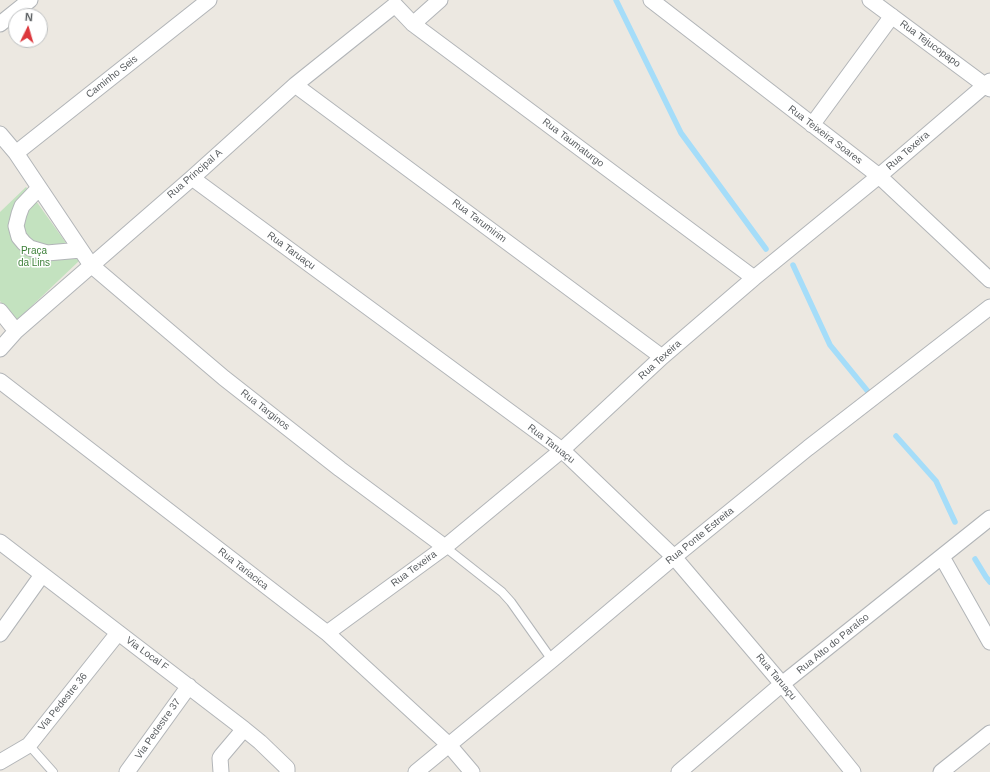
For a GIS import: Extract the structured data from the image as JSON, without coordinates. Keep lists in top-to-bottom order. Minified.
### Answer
{"streets":{"street":["Rua Tejucopapo","Caminho Seis","Rua Teixeira Soares","Rua Taumaturgo","Rua Texeira","Rua Principal A","Rua Tarumirim","Rua Taruaçu","Rua Targinos","Rua Ponte Estreita","Rua Tariacica","Rua Alto do Paraíso","Via Local F","Via Pedestre 36","Via Pedestre 37"]},"crossings":[["Rua Tejucopapo","Rua Texeira"],["Caminho Seis","Rua Targinos"],["Rua Teixeira Soares","Rua Texeira"],["Rua Taumaturgo","Rua Texeira"],["Rua Taumaturgo","Rua Principal A"],["Rua Texeira","Rua Tarumirim"],["Rua Texeira","Rua Taruaçu"],["Rua Texeira","Rua Targinos"],["Rua Texeira","Rua Tariacica"],["Rua Principal A","Rua Tarumirim"],["Rua Principal A","Rua Taruaçu"],["Rua Principal A","Rua Targinos"],["Rua Taruaçu","Rua Ponte Estreita"],["Rua Taruaçu","Rua Alto do Paraíso"],["Rua Ponte Estreita","Rua Tariacica"],["Via Local F","Via Pedestre 36"],["Via Local F","Via Pedestre 37"]],"parks":["Praça da Lins"],"north":"top"}
